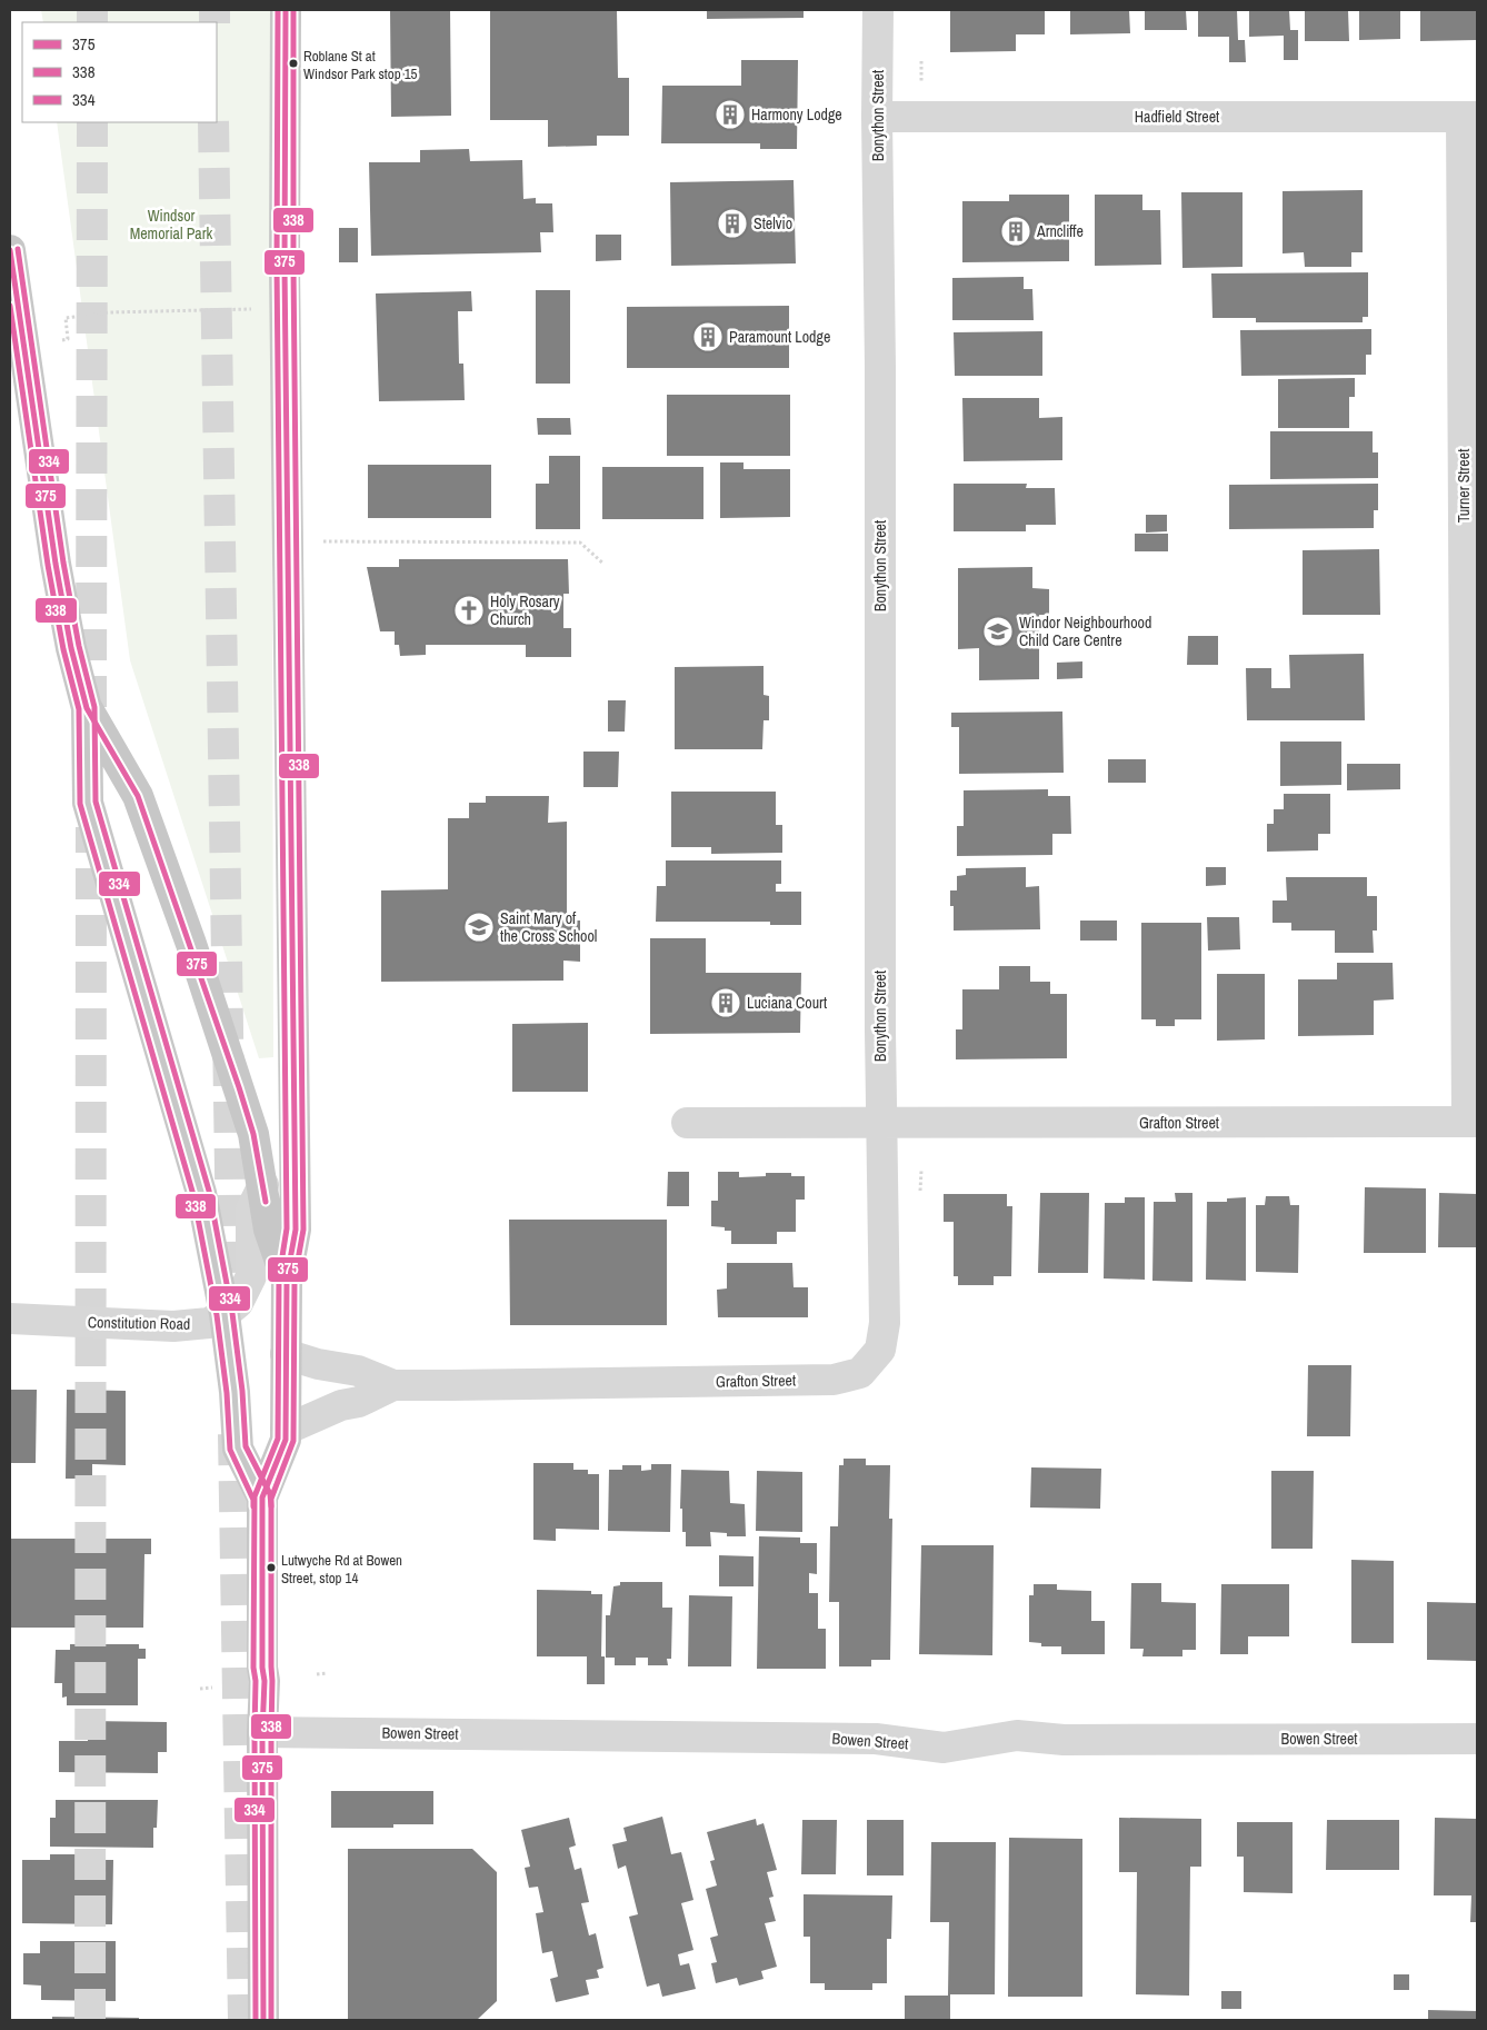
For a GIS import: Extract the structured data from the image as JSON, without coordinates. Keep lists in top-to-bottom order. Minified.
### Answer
{"streets":{"street":["Bonython Street","Hadfield Street","Turner Street","Grafton Street","Constitution Road","Bowen Street"]},"crossings":[["Bonython Street","Hadfield Street"],["Bonython Street","Grafton Street"],["Hadfield Street","Turner Street"],["Turner Street","Grafton Street"]],"parks":["Windsor Memorial Park"],"places":{"other":["Roblane St at Windsor Park stop 15","Lutwyche Rd at Bowen Street, stop 14"],"building":["Harmony Lodge","Stelvio","Arncliffe","Paramount Lodge","Luciana Court"],"church":["Holy Rosary Church"],"school or university":["Windor Neighbourhood Child Care Centre","Saint Mary of the Cross School"]},"lines":["transit line 375","transit line 338","transit line 334"],"legend":["375","338","334"]}
